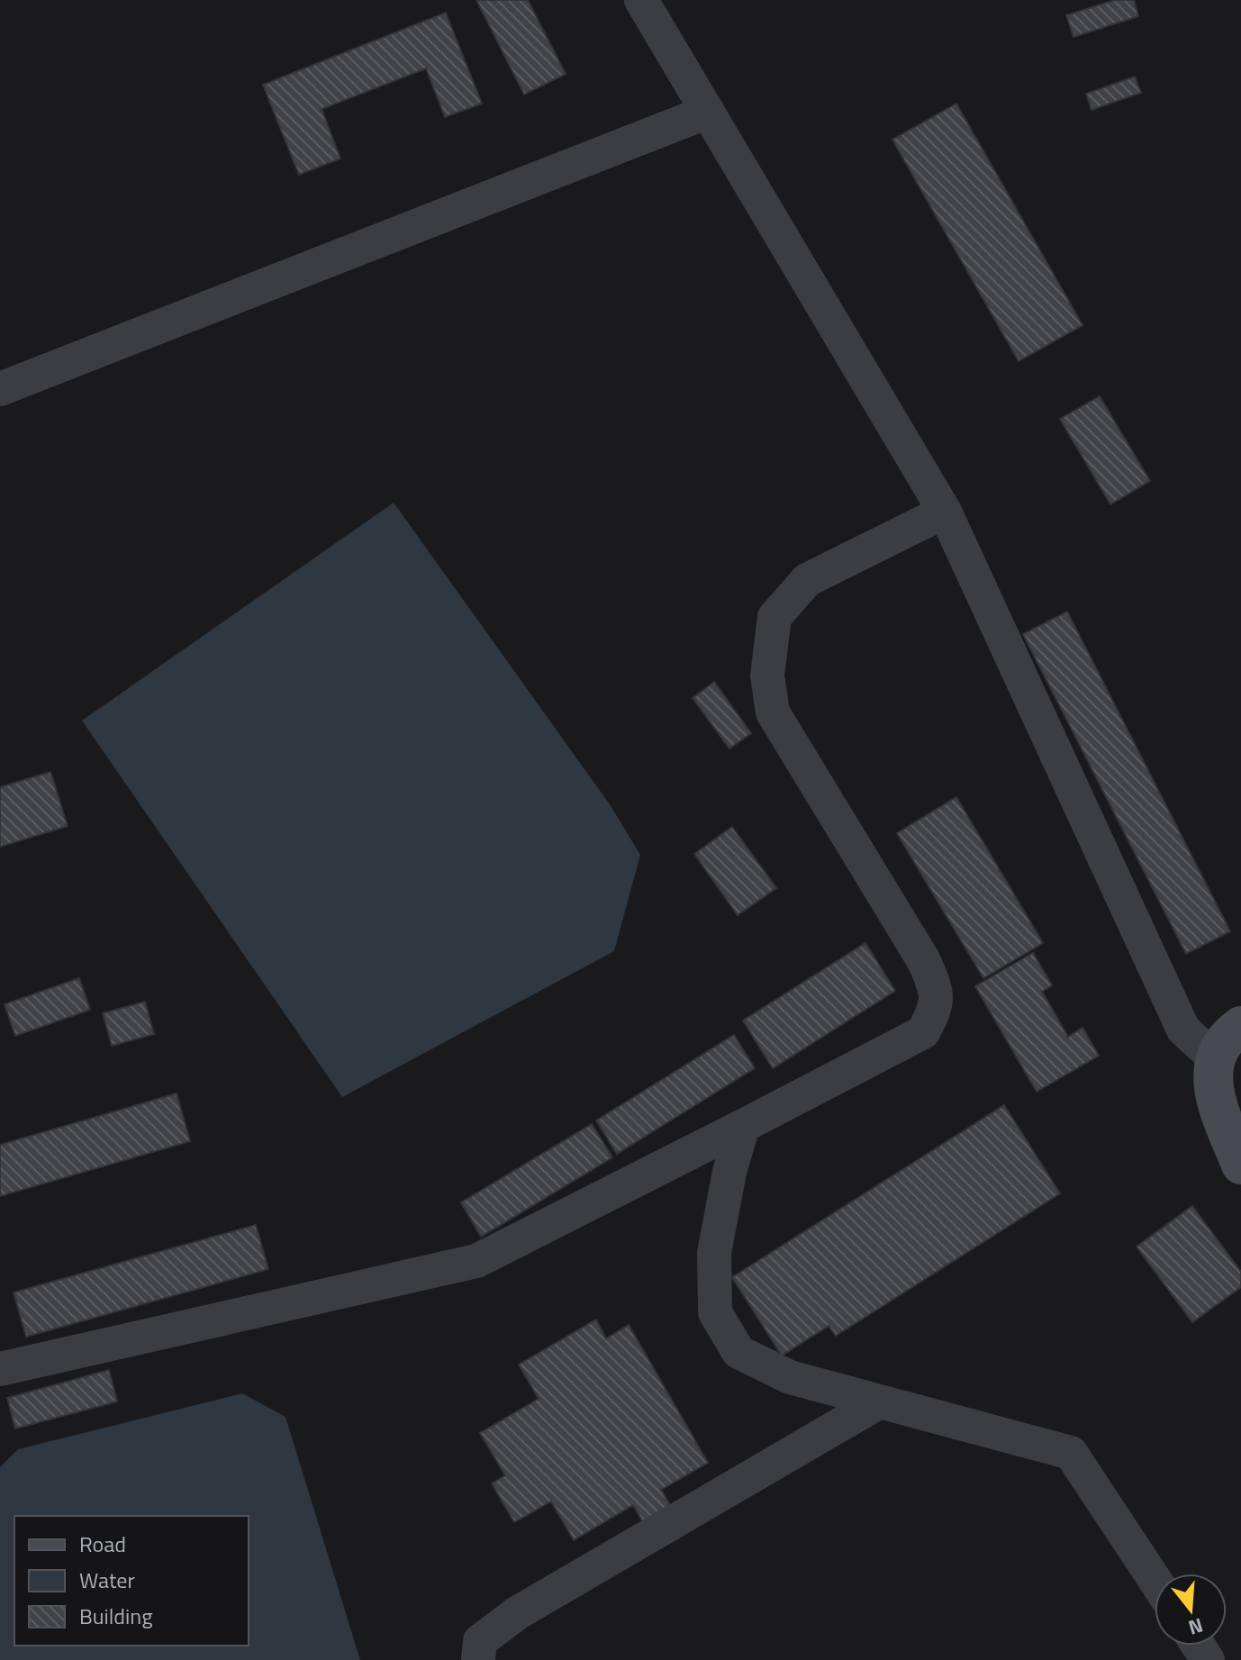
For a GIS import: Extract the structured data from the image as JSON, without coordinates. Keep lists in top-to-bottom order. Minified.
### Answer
{"legend":["Road","Water","Building"],"north":"bottom"}
